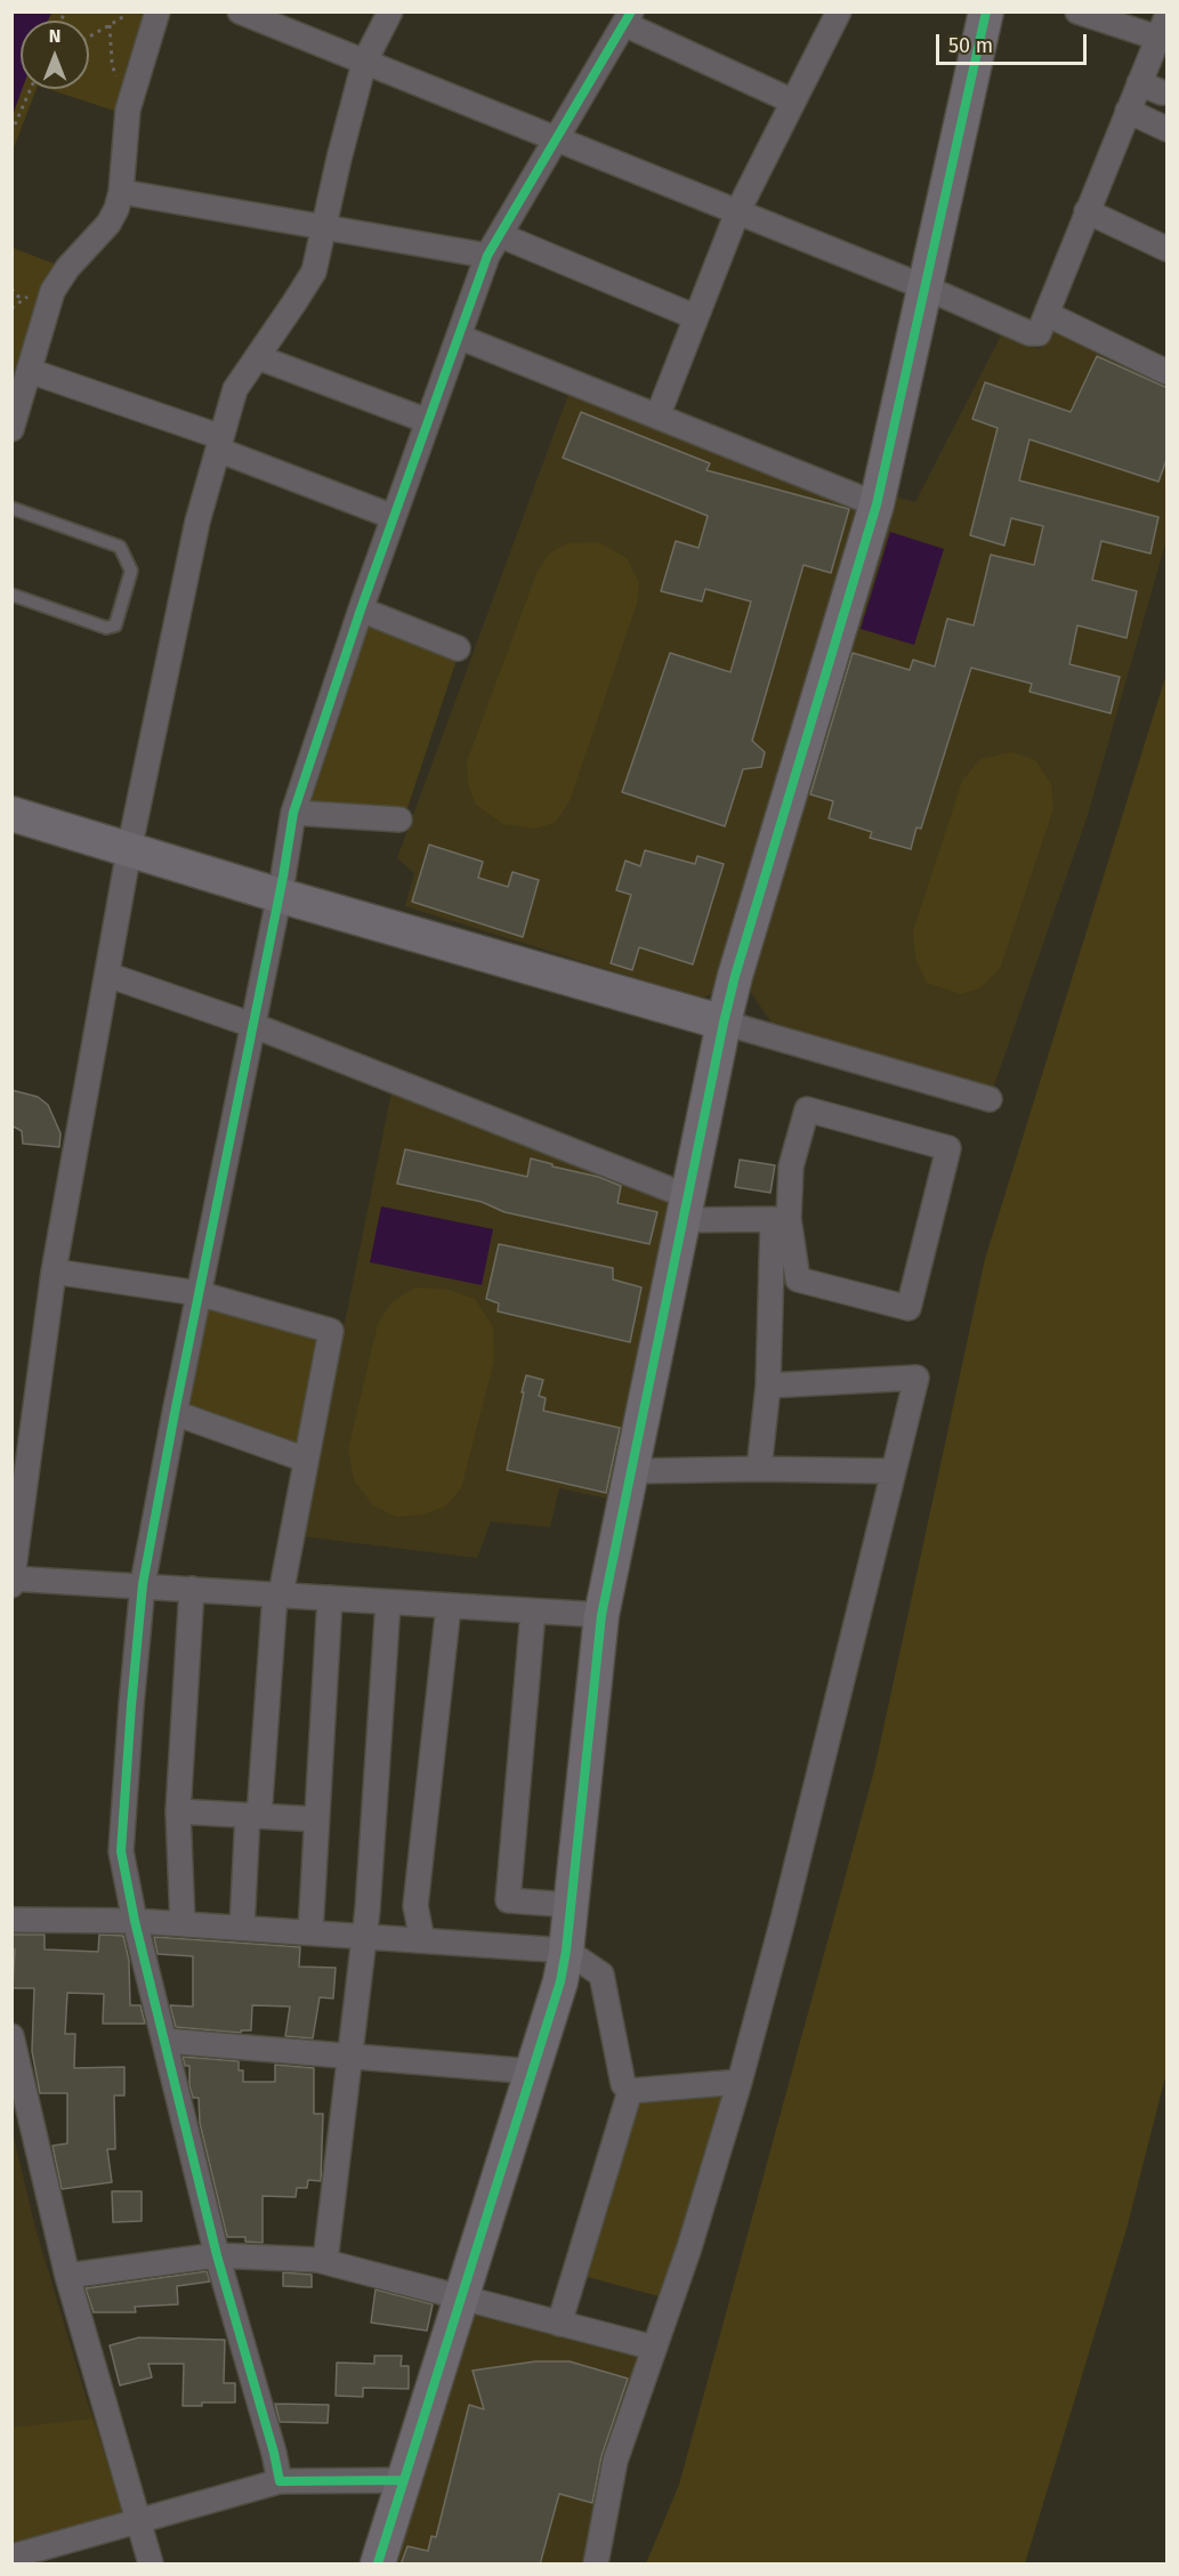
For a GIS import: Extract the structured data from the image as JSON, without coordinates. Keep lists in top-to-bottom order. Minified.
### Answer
{"scale_bar":"50 m","north":"top"}
